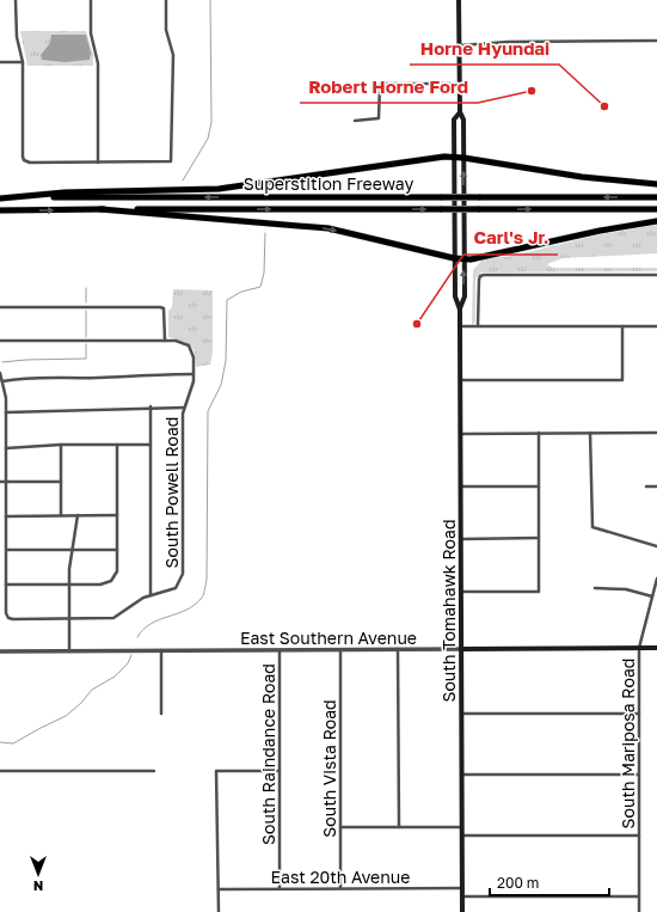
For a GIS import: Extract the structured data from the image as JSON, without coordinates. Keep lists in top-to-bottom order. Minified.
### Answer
{"streets":{"highway":["Superstition Freeway"],"main road":["South Tomahawk Road","East Southern Avenue"],"street":["South Powell Road","South Mariposa Road","South Raindance Road","South Vista Road","East 20th Avenue"]},"crossings":[["South Tomahawk Road","East Southern Avenue"],["South Tomahawk Road","East 20th Avenue"],["East Southern Avenue","South Mariposa Road"],["East Southern Avenue","South Raindance Road"],["East Southern Avenue","South Vista Road"],["South Raindance Road","East 20th Avenue"],["South Vista Road","East 20th Avenue"]],"places":["Robert Horne Ford","Horne Hyundai","Carl's Jr."],"scale_bar":"200 m","north":"bottom"}
